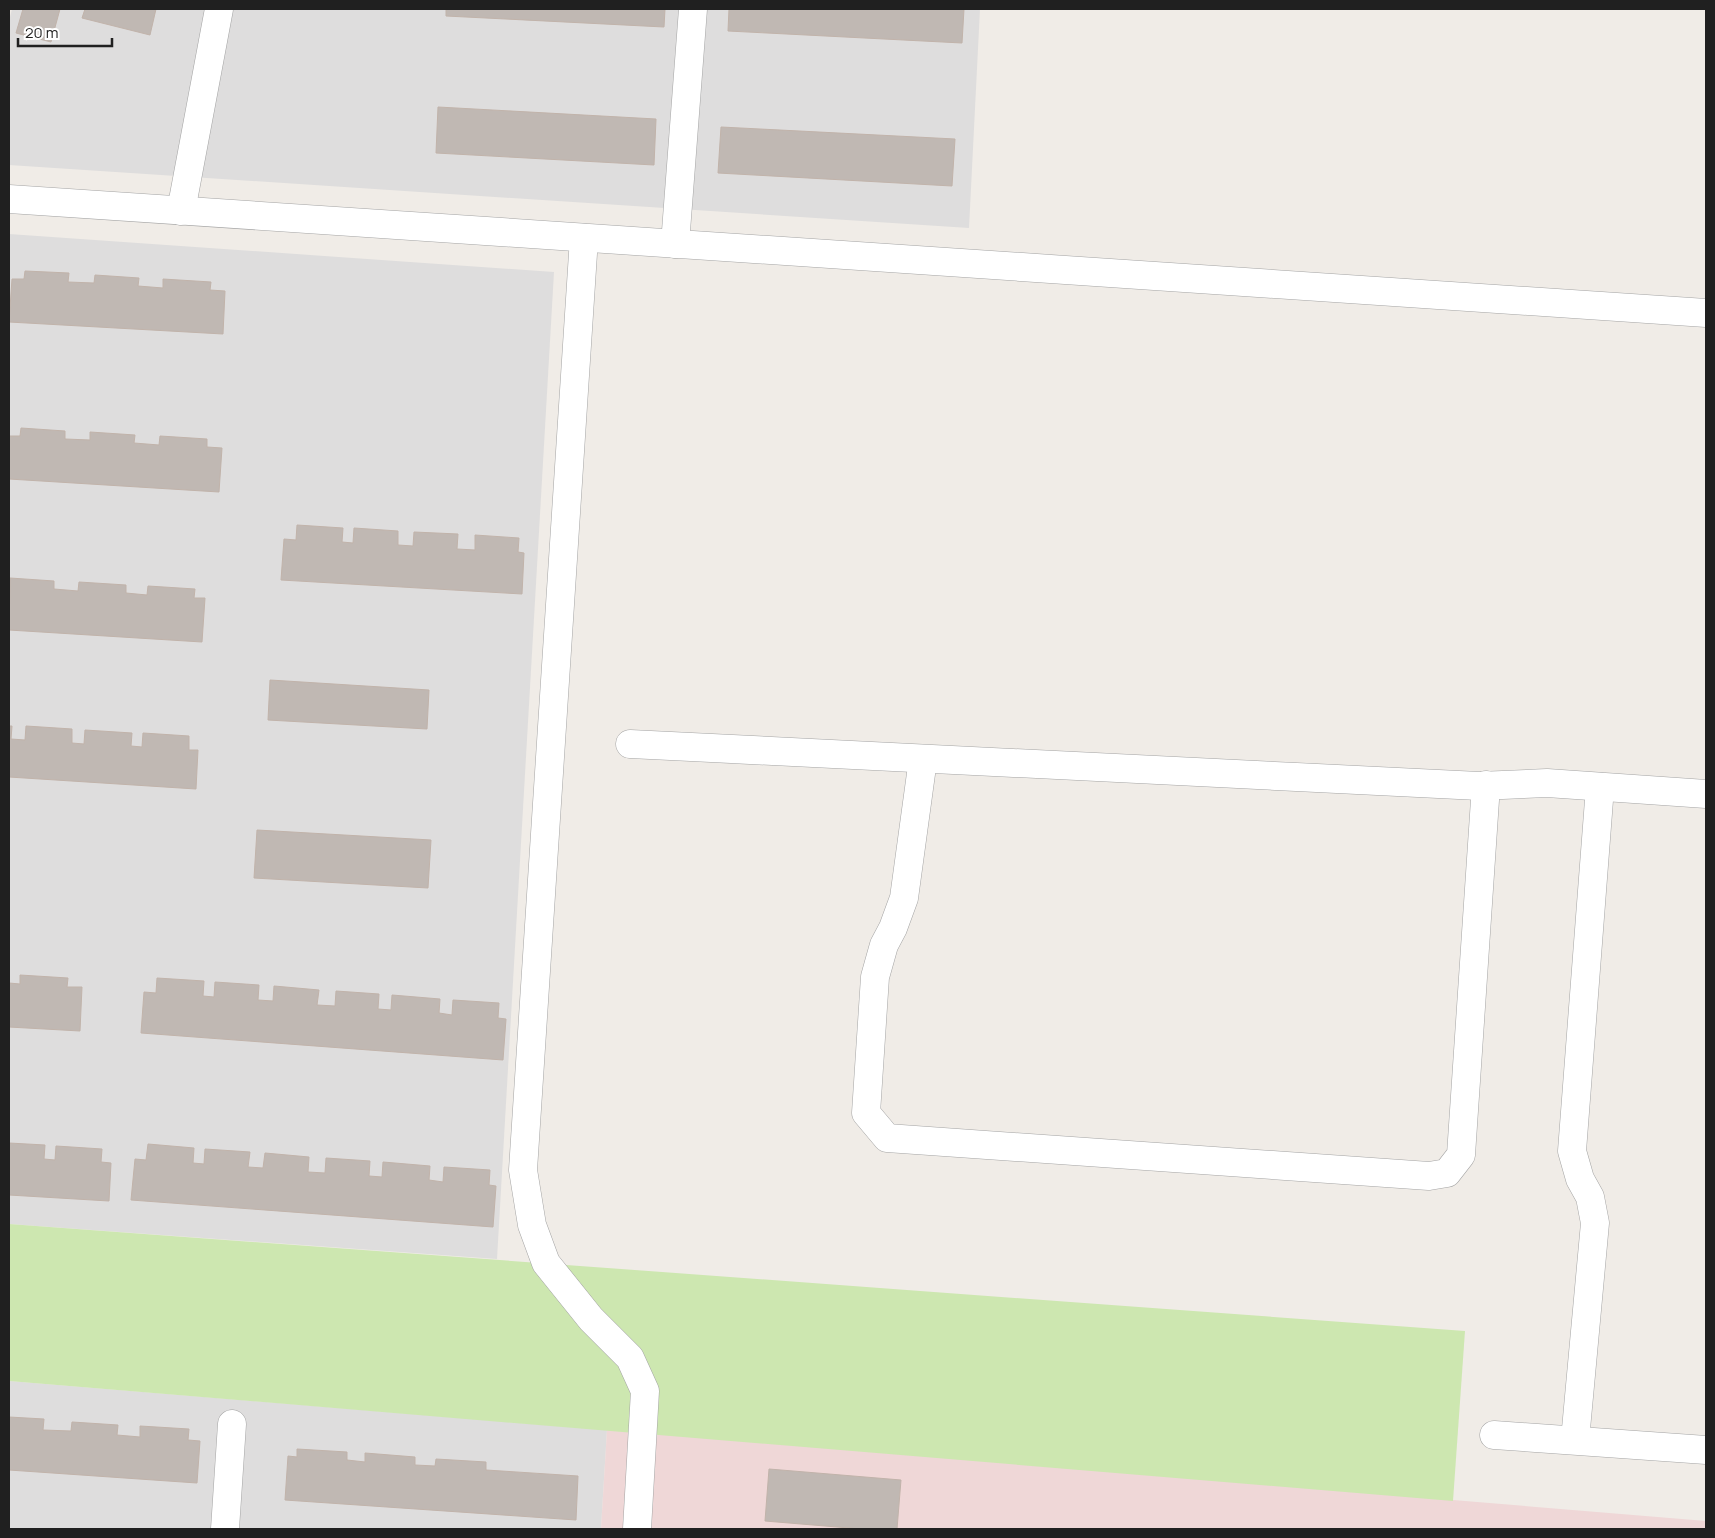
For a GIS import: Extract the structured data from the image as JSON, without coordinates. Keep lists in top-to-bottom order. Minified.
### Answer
{"scale_bar":"20 m"}
